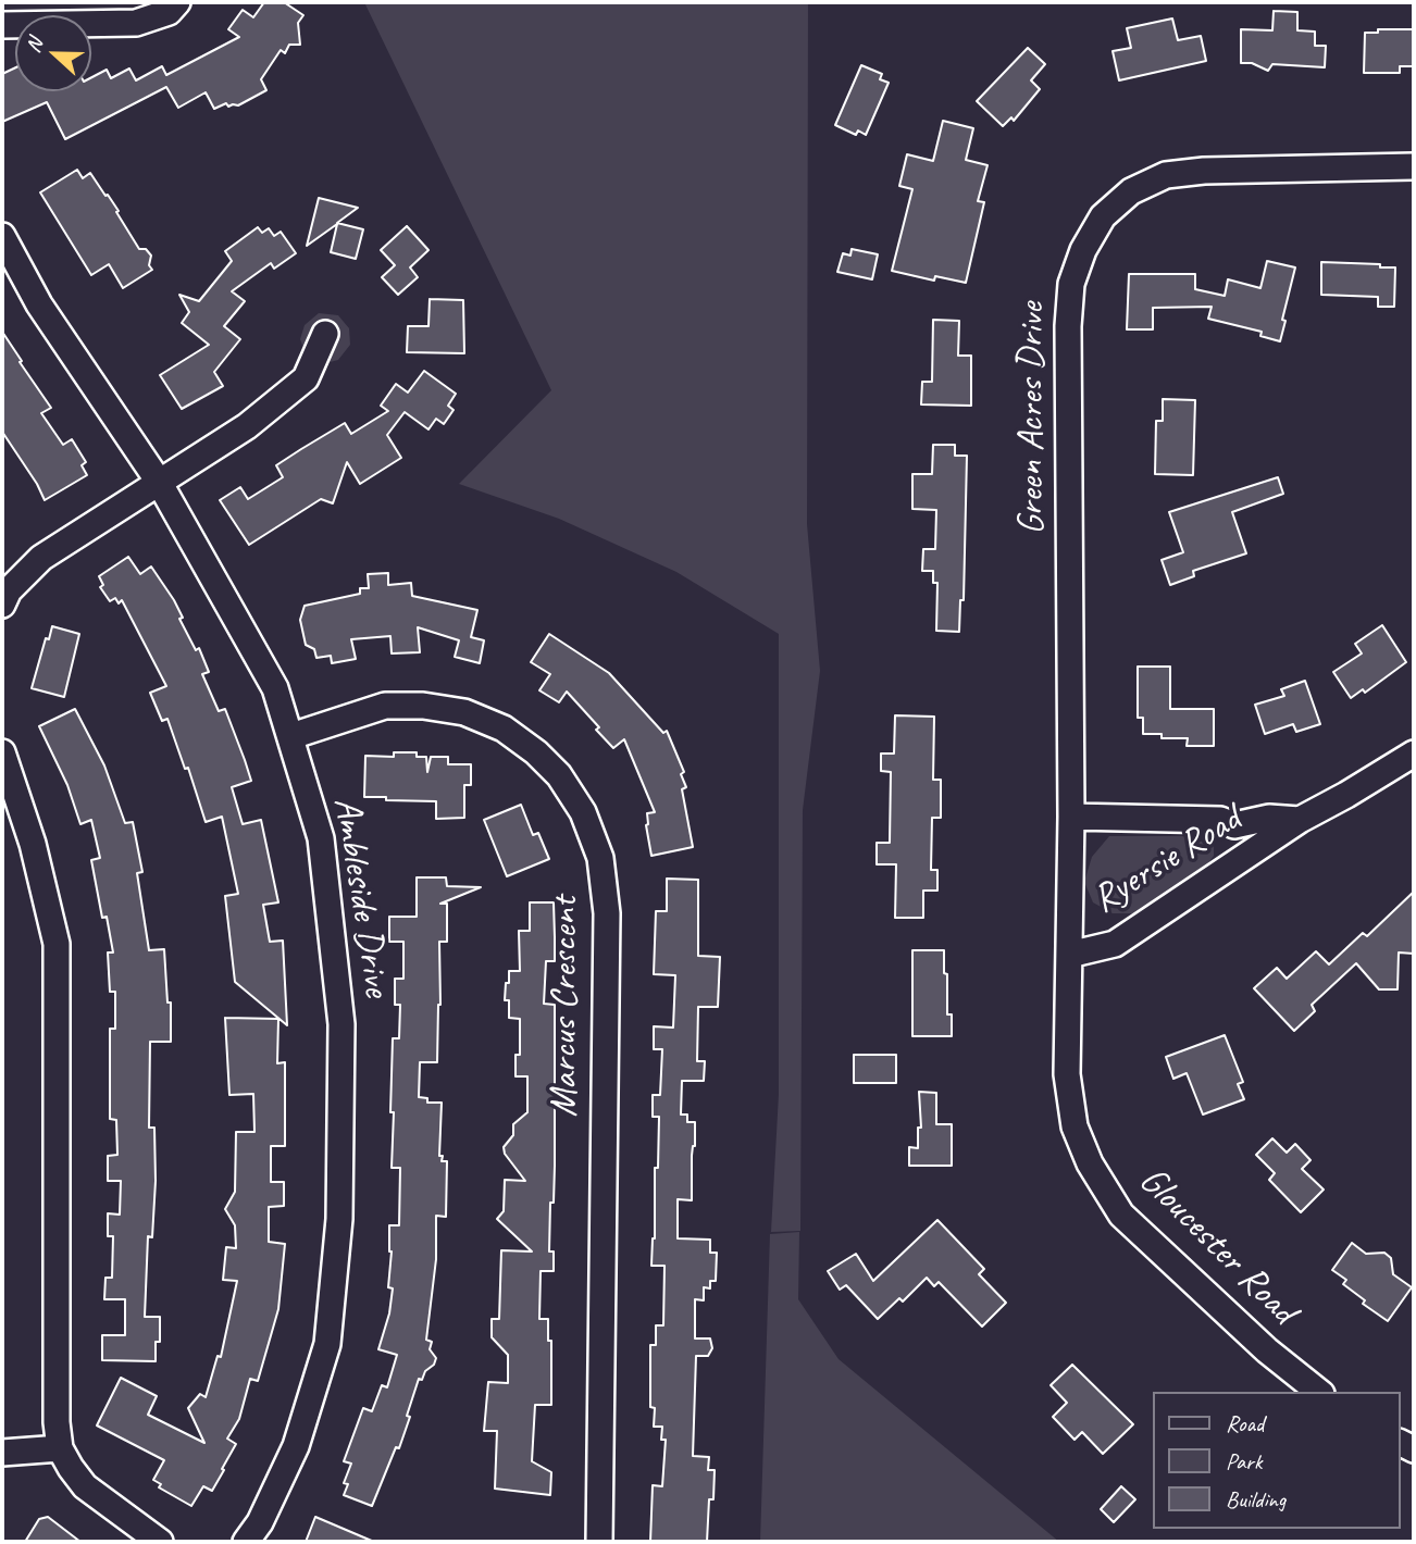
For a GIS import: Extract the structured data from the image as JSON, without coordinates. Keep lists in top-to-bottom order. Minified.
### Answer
{"streets":{"street":["Green Acres Drive","Ryersie Road","Ambleside Drive","Marcus Crescent","Gloucester Road"]},"crossings":[["Green Acres Drive","Ryersie Road"],["Green Acres Drive","Gloucester Road"],["Ryersie Road","Gloucester Road"],["Ambleside Drive","Marcus Crescent"]],"legend":["Road","Park","Building"],"north":"left"}
